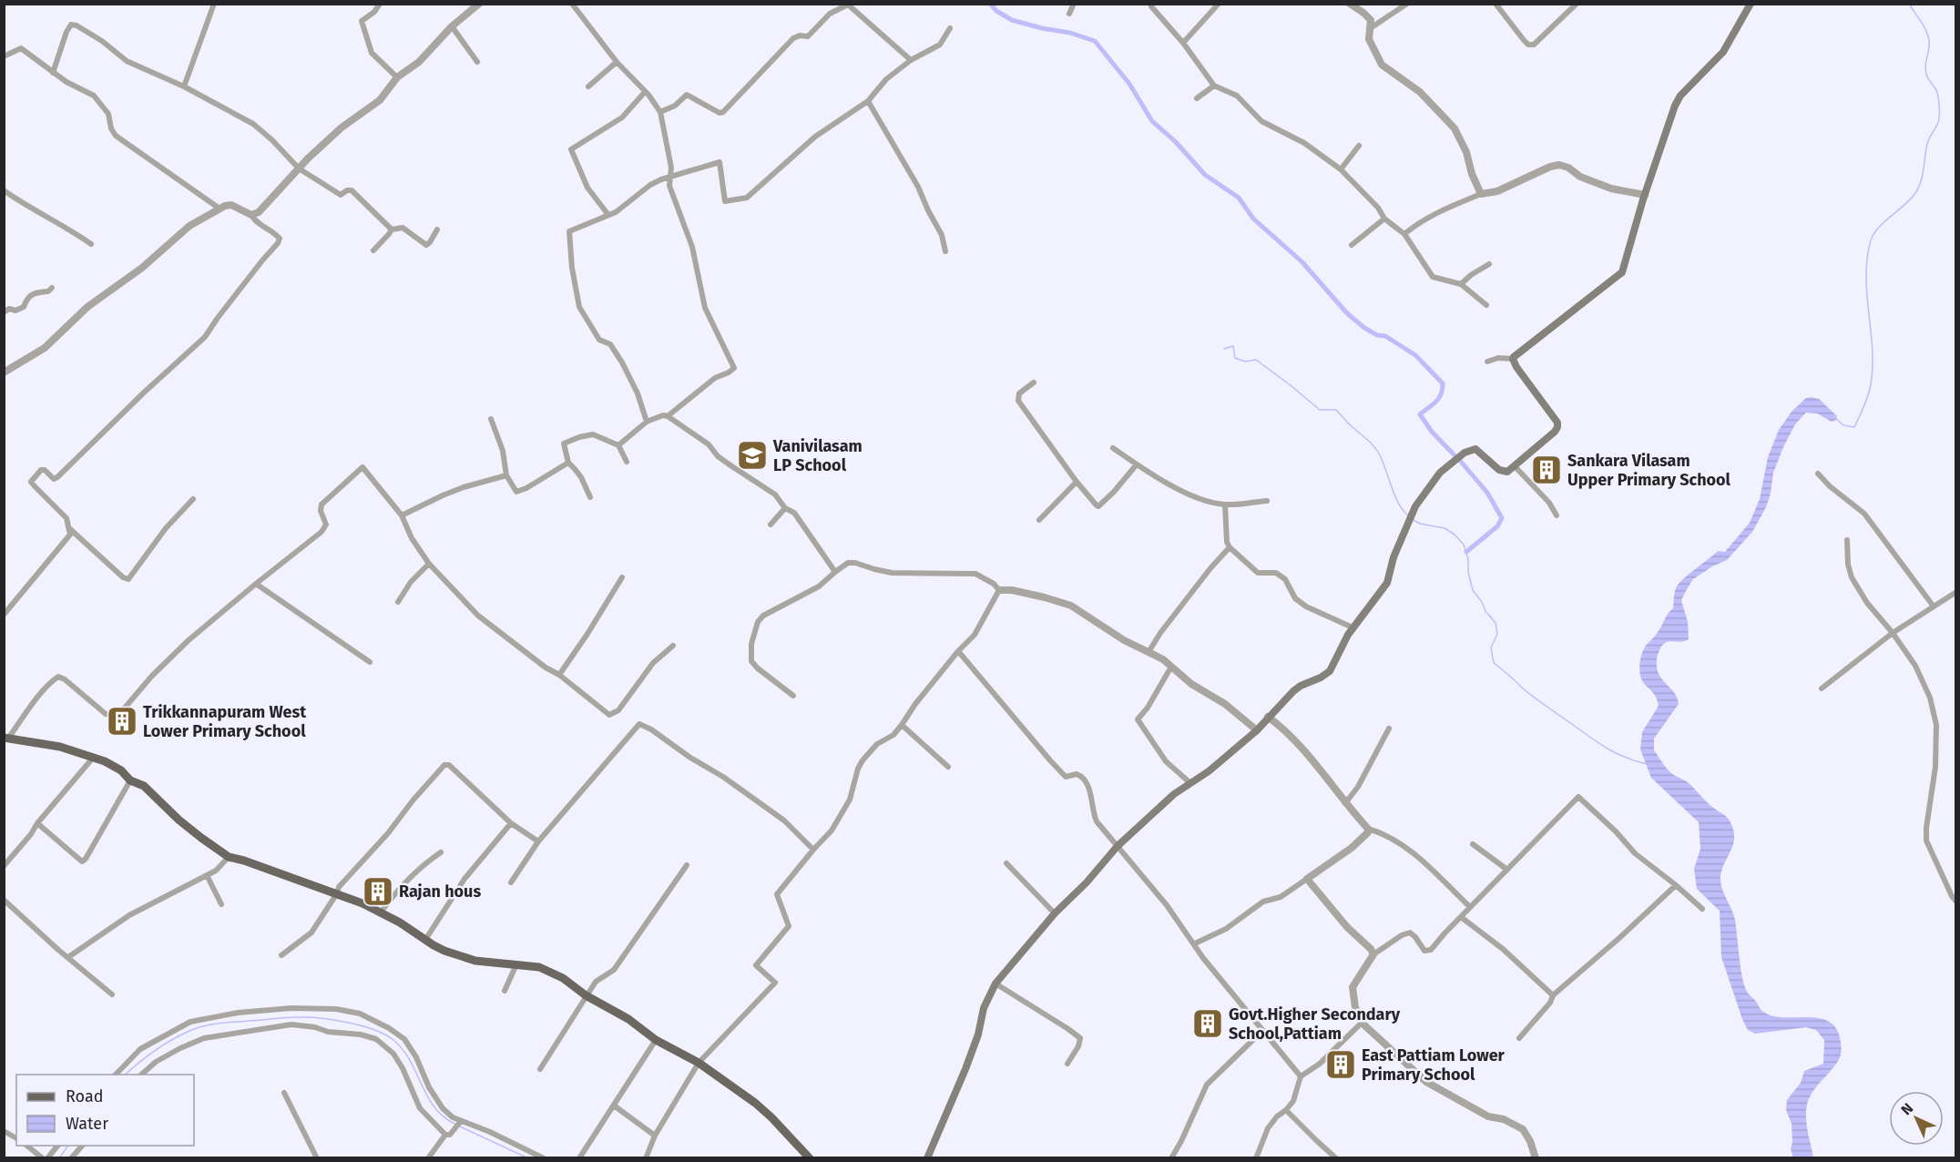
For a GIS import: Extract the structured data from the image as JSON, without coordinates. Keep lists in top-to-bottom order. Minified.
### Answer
{"places":{"school or university":["Vanivilasam LP School"],"building":["Sankara Vilasam Upper Primary School","Trikkannapuram West Lower Primary School","Rajan hous","Govt.Higher Secondary School,Pattiam","East Pattiam Lower Primary School"]},"legend":["Road","Water"],"north":"top left"}
